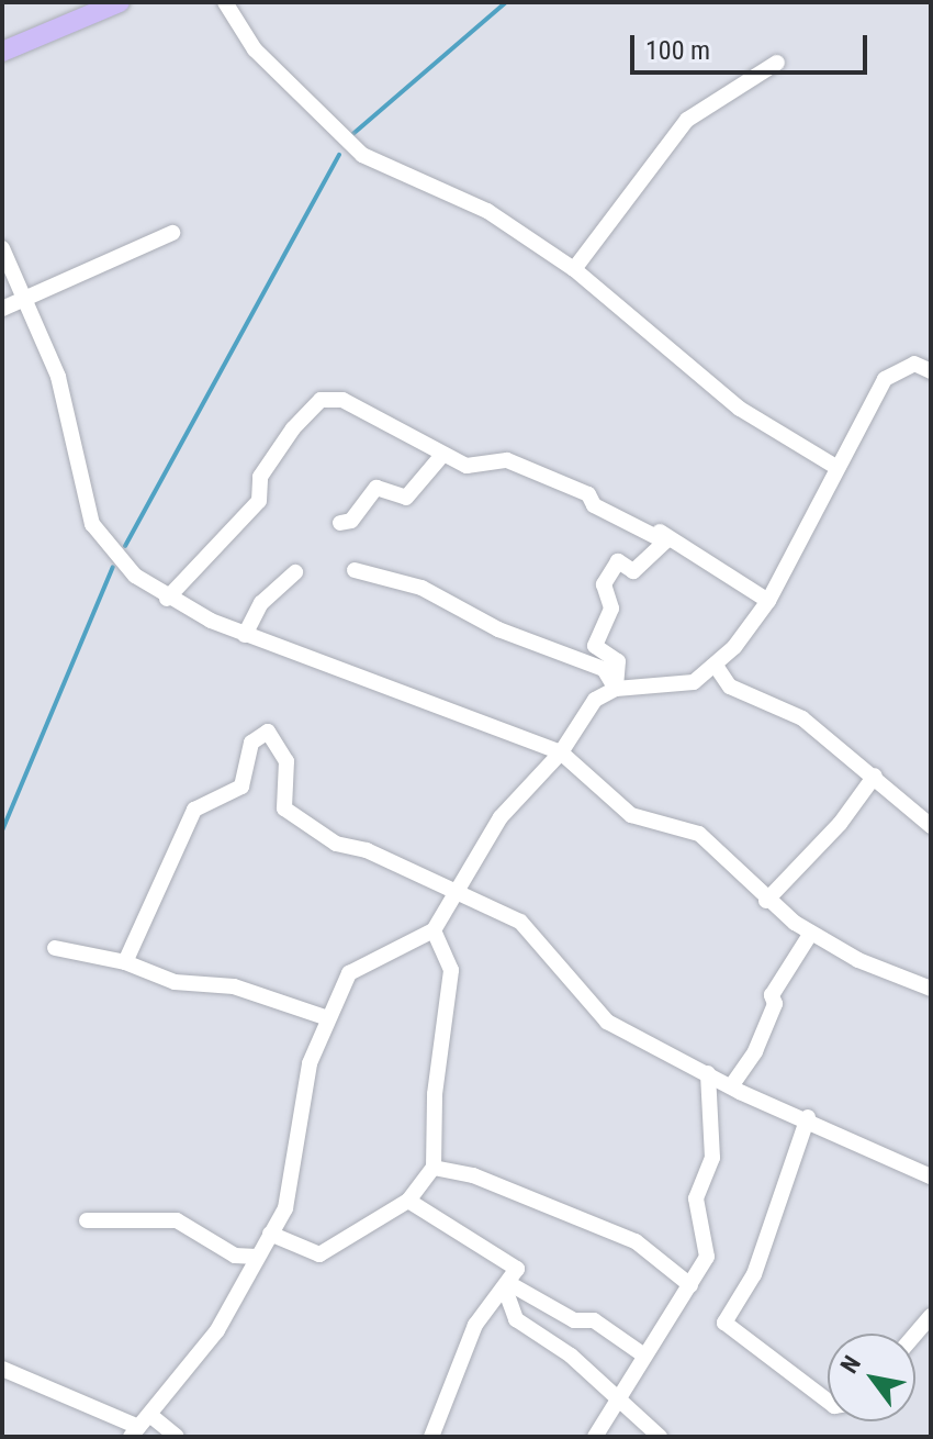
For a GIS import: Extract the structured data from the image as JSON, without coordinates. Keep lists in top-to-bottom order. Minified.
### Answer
{"scale_bar":"100 m","north":"top left"}
